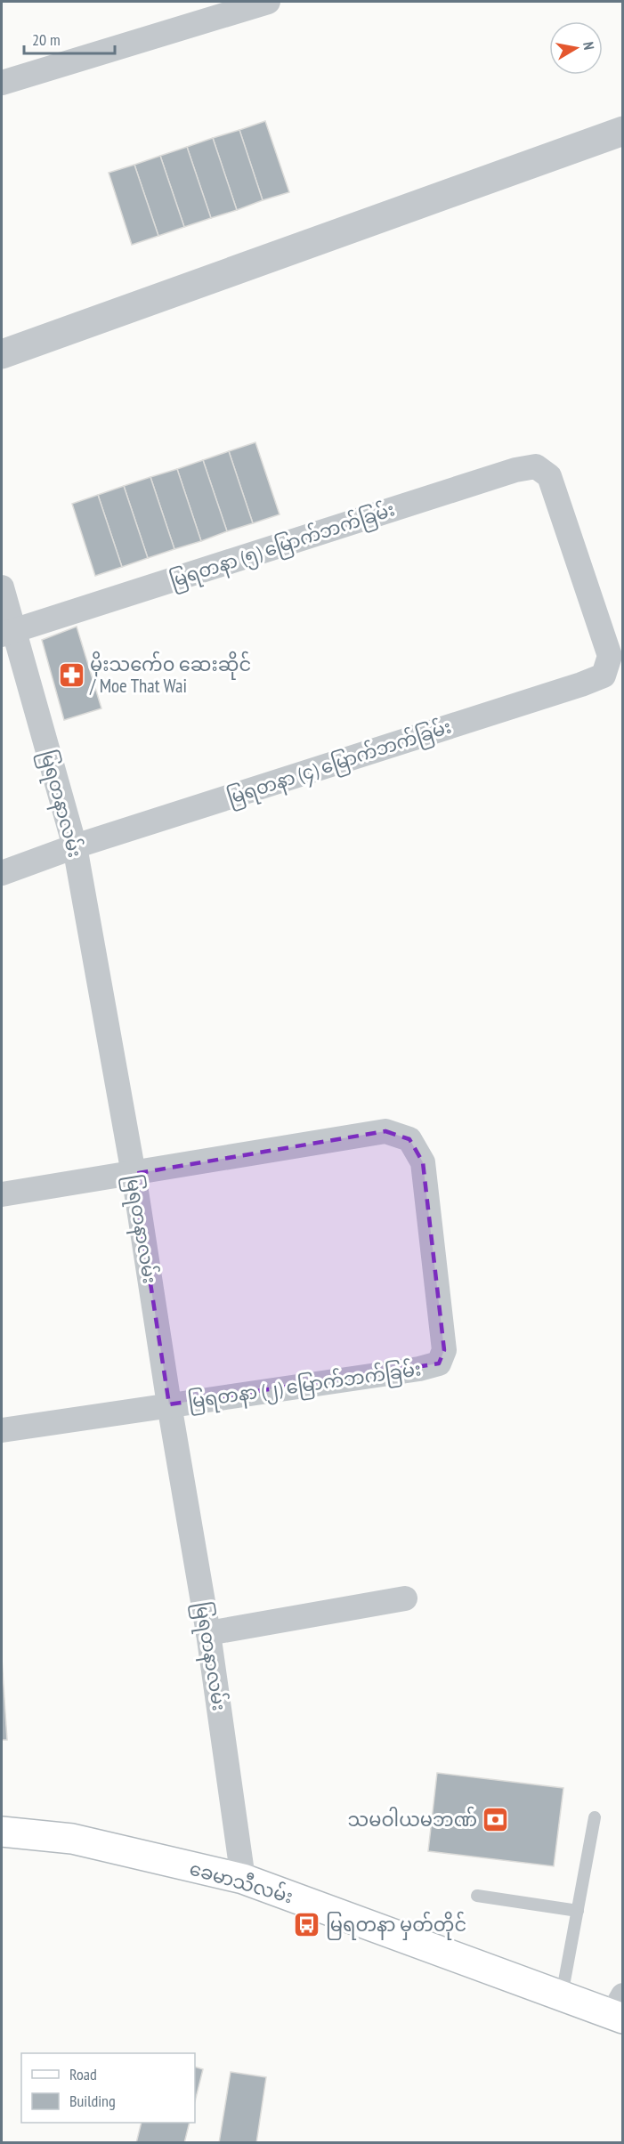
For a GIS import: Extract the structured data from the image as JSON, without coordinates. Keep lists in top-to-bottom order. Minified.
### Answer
{"streets":{"main road":["ခေမာသီလမ်း"],"street":["မြရတနာ (၅) မြောက်ဘက်ခြမ်း","မြရတနာ (၄) မြောက်ဘက်ခြမ်း","မြရတနာလမ်း","မြရတနာ (၂) မြောက်ဘက်ခြမ်း"]},"crossings":[["မြရတနာ (၅) မြောက်ဘက်ခြမ်း","မြရတနာ (၄) မြောက်ဘက်ခြမ်း"],["မြရတနာ (၅) မြောက်ဘက်ခြမ်း","မြရတနာလမ်း"],["မြရတနာ (၄) မြောက်ဘက်ခြမ်း","မြရတနာလမ်း"],["မြရတနာလမ်း","မြရတနာ (၂) မြောက်ဘက်ခြမ်း"],["မြရတနာလမ်း","ခေမာသီလမ်း"]],"places":{"pharmacy":["မိုးသက်ေ၀ ဆေးဆိုင် / Moe That Wai"],"bank":["သမဝါယမဘဏ်"],"bus stop":["မြရတနာ မှတ်တိုင်"]},"legend":["Road","Building"],"scale_bar":"20 m","north":"right"}
